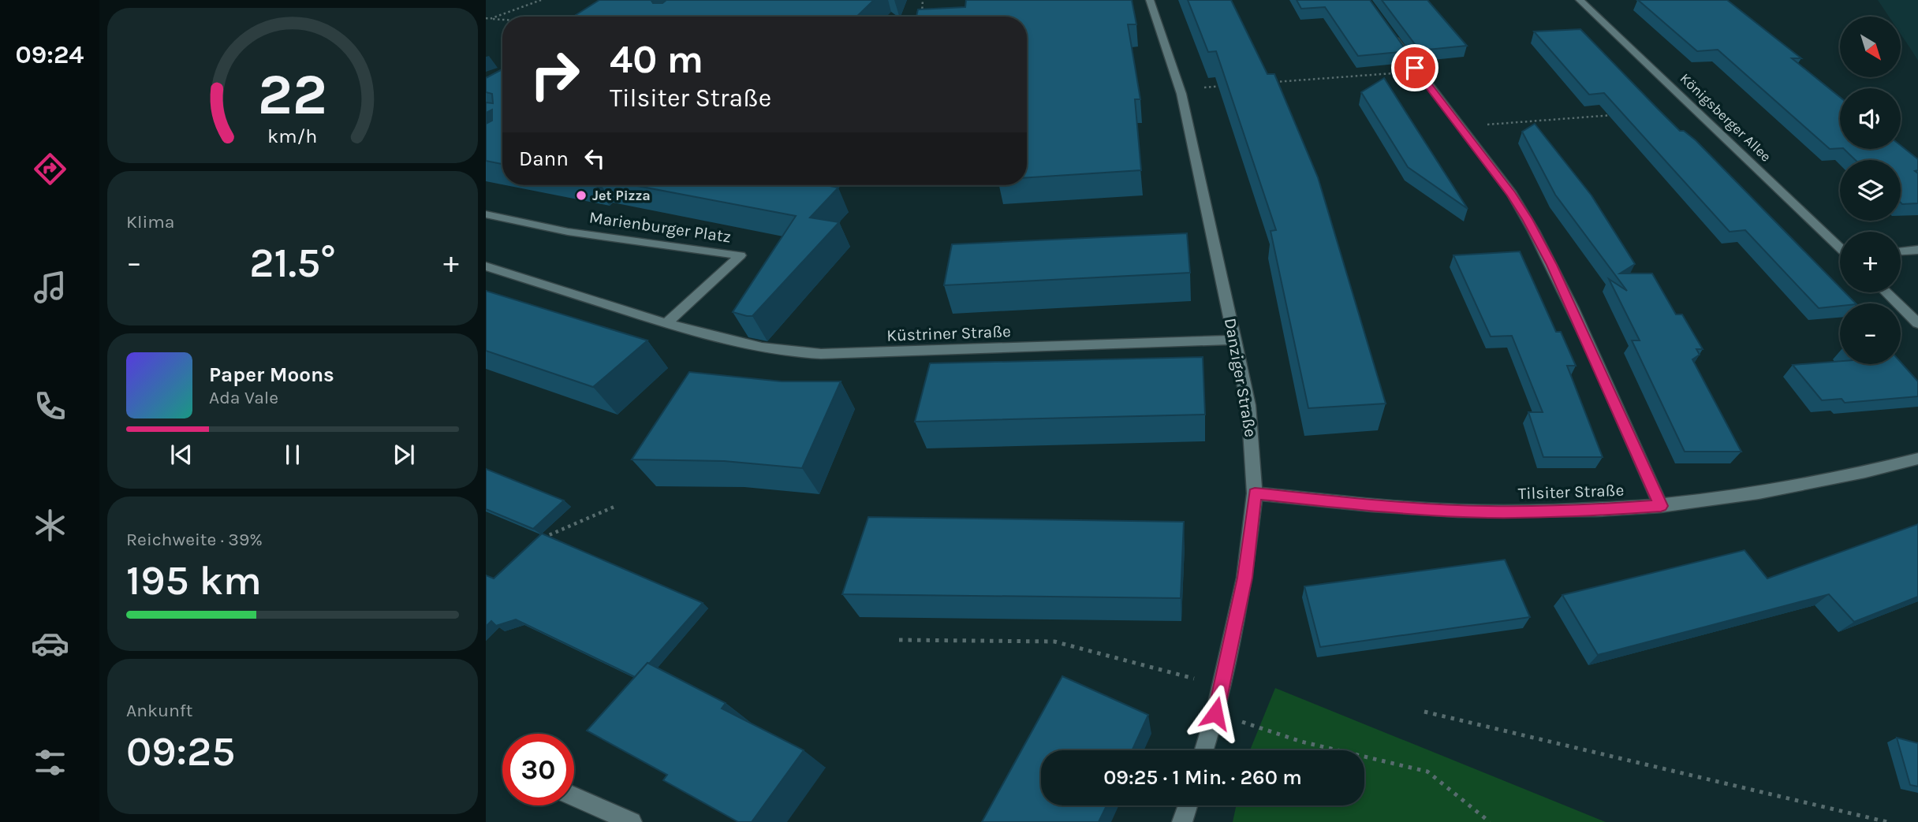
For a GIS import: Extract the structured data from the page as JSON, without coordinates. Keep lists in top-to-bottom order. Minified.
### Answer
{"streets":{"street":["Königsberger Allee","Marienburger Platz","Küstriner Straße","Danziger Straße","Tilsiter Straße"]},"crossings":[["Marienburger Platz","Küstriner Straße"],["Küstriner Straße","Danziger Straße"],["Danziger Straße","Tilsiter Straße"]],"places":["Jet Pizza"],"north":"bottom right","page":{"tabs":"09:24","map_buttons":["+","−"],"turn":["40 m","Tilsiter Straße"],"then":"Dann","tile":["Klima",["Reichweite · 39%","195 km"],["Ankunft","09:25"]],"heat":["−","21.5°","+"],"song":["Paper Moons","Ada Vale"],"limit":"30","trip":"09:25 · 1 Min. · 260 m","gauge":["22","km/h"]}}
